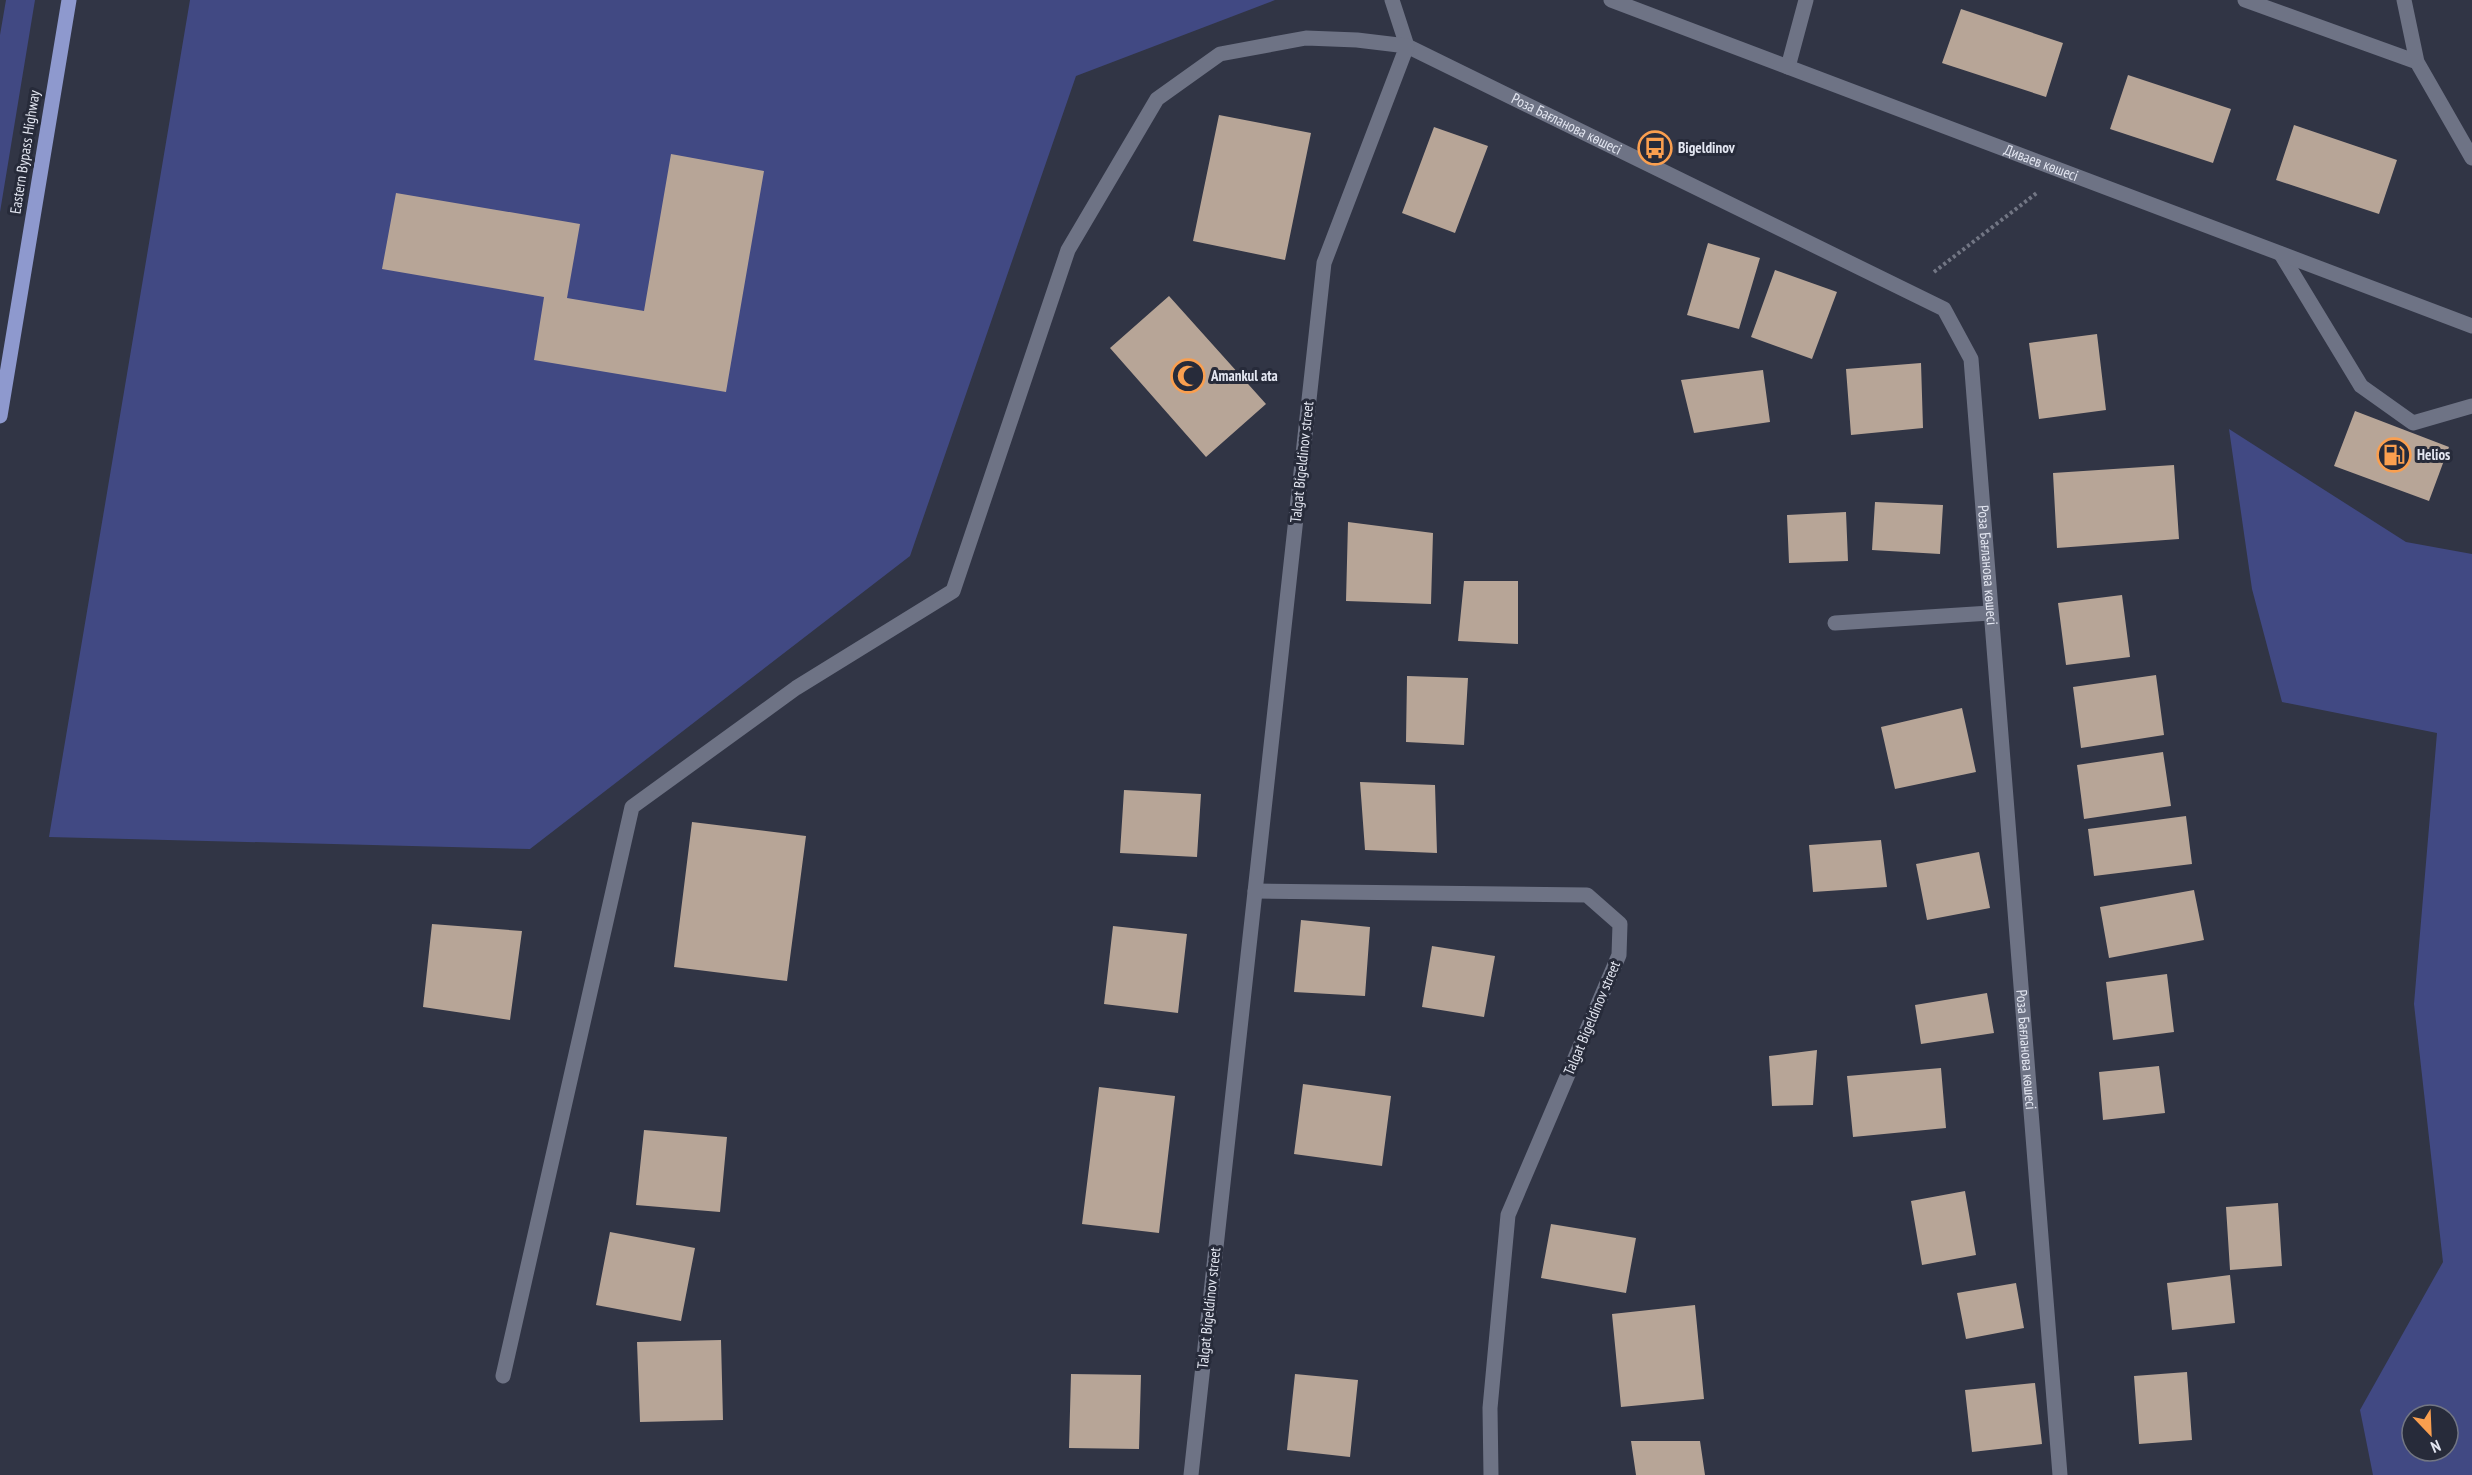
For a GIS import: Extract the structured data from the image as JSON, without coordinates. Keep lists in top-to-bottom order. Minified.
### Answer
{"streets":{"main road":["Eastern Bypass Highway"],"street":["Роза Бағланова көшесі","Диваев көшесі","Talgat Bigeldinov street"]},"crossings":[["Роза Бағланова көшесі","Talgat Bigeldinov street"]],"places":{"bus stop":["Bigeldinov"],"mosque":["Amankul ata"],"fuel station":["Helios"]},"north":"bottom right"}
